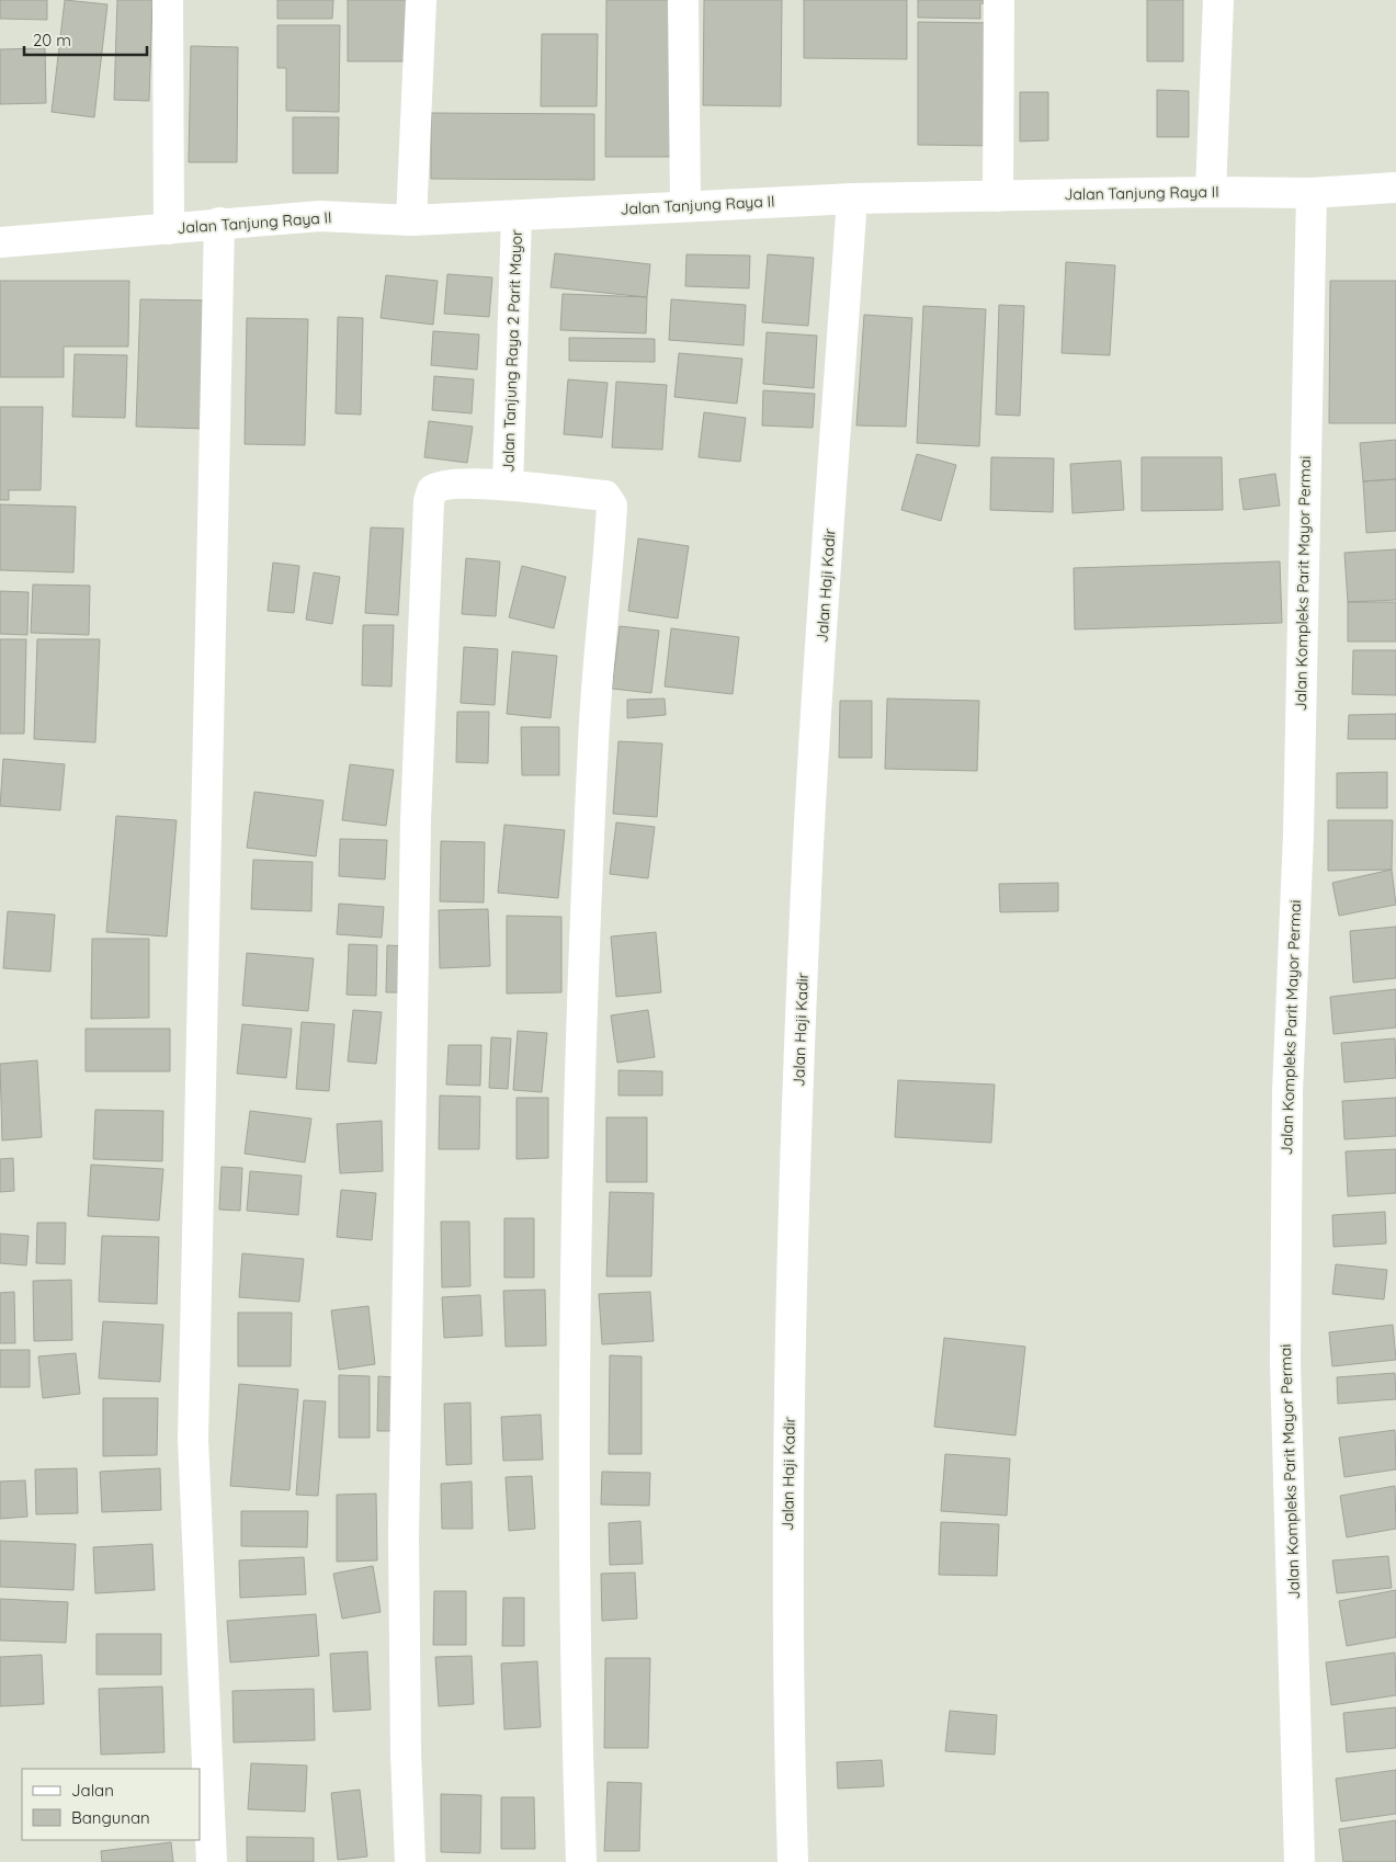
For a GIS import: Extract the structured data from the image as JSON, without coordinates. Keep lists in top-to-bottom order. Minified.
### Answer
{"streets":{"street":["Jalan Tanjung Raya II","Jalan Tanjung Raya 2 Parit Mayor","Jalan Kompleks Parit Mayor Permai","Jalan Haji Kadir"]},"crossings":[["Jalan Tanjung Raya II","Jalan Tanjung Raya 2 Parit Mayor"],["Jalan Tanjung Raya II","Jalan Kompleks Parit Mayor Permai"],["Jalan Tanjung Raya II","Jalan Haji Kadir"]],"legend":["Jalan","Bangunan"],"scale_bar":"20 m"}
